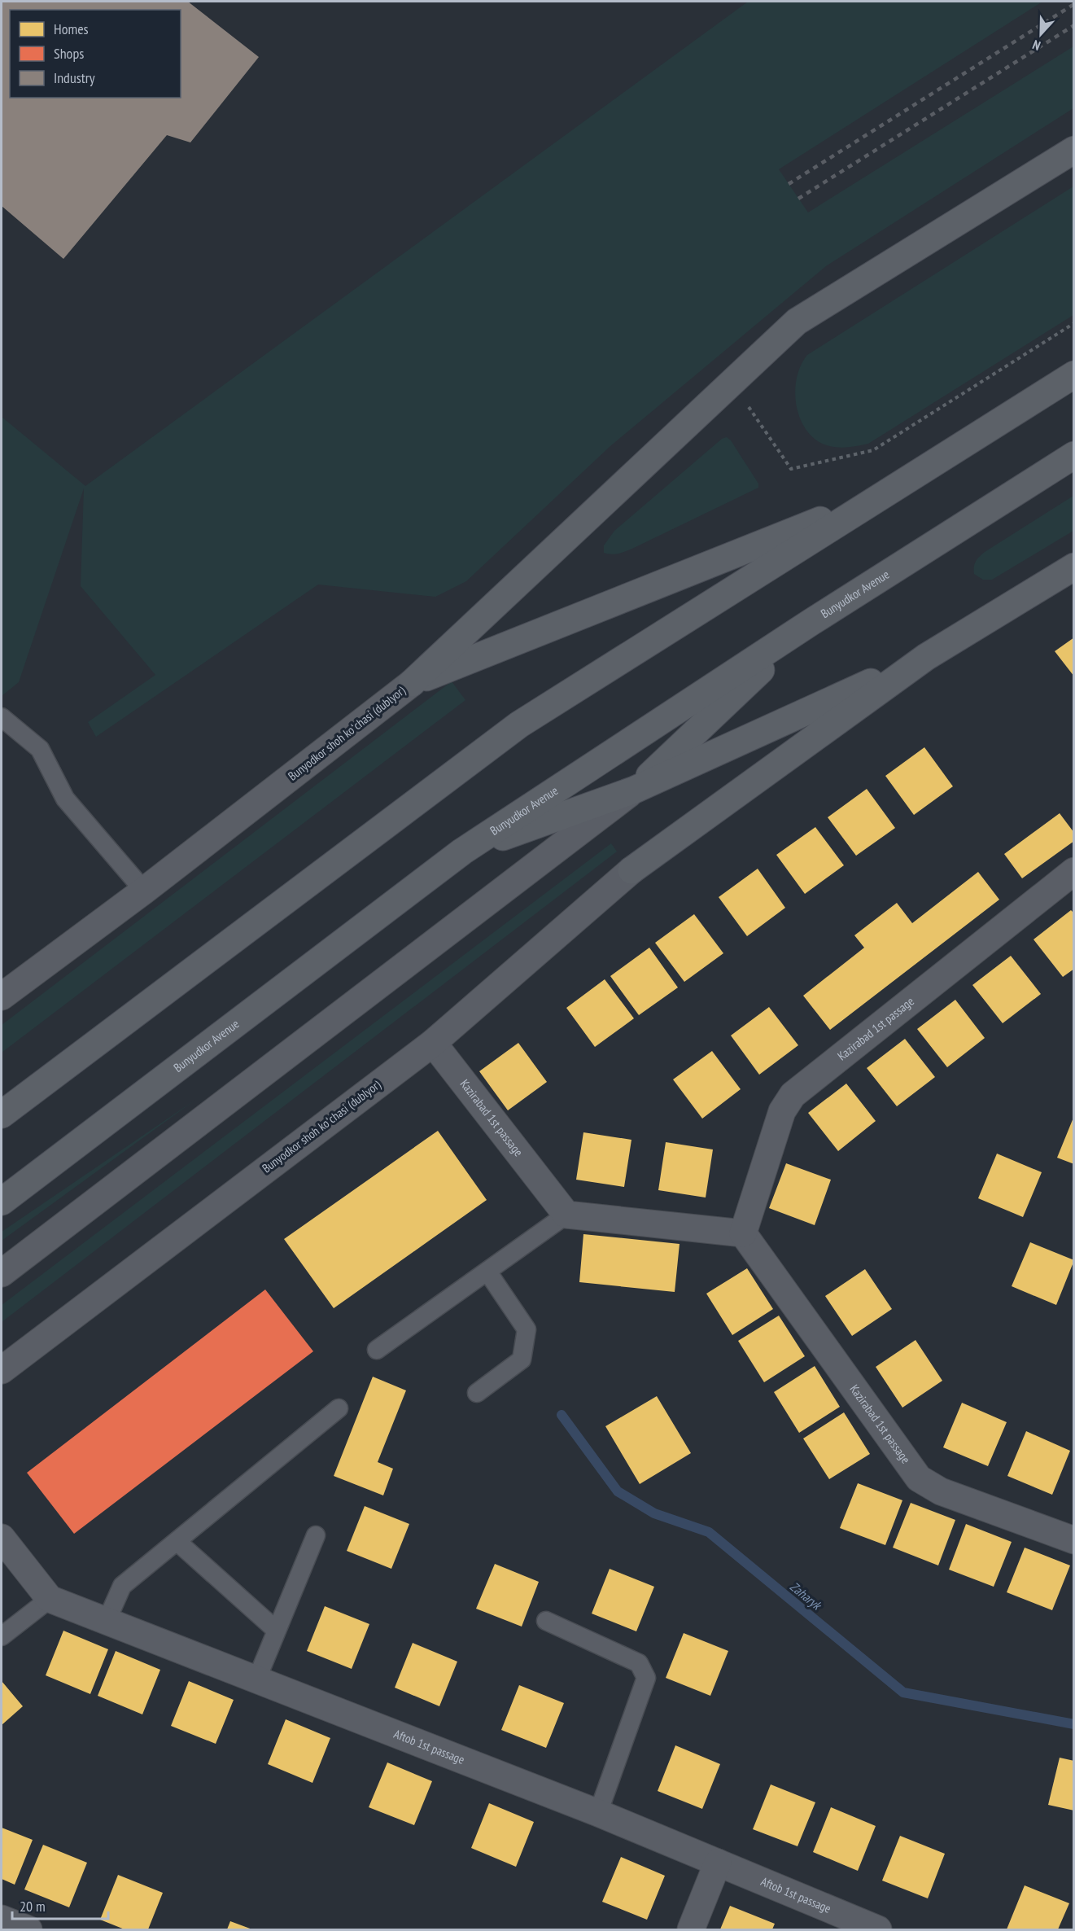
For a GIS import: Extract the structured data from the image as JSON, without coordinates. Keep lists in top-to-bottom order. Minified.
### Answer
{"streets":{"main road":["Bunyudkor Avenue"],"street":["Bunyodkor shoh koʻchasi (dublyor)","Kazirabad 1st passage","Aftob 1st passage"]},"crossings":[["Bunyodkor shoh koʻchasi (dublyor)","Kazirabad 1st passage"]],"water":["Zaharyk"],"legend":["Homes","Shops","Industry"],"scale_bar":"20 m","north":"bottom"}
